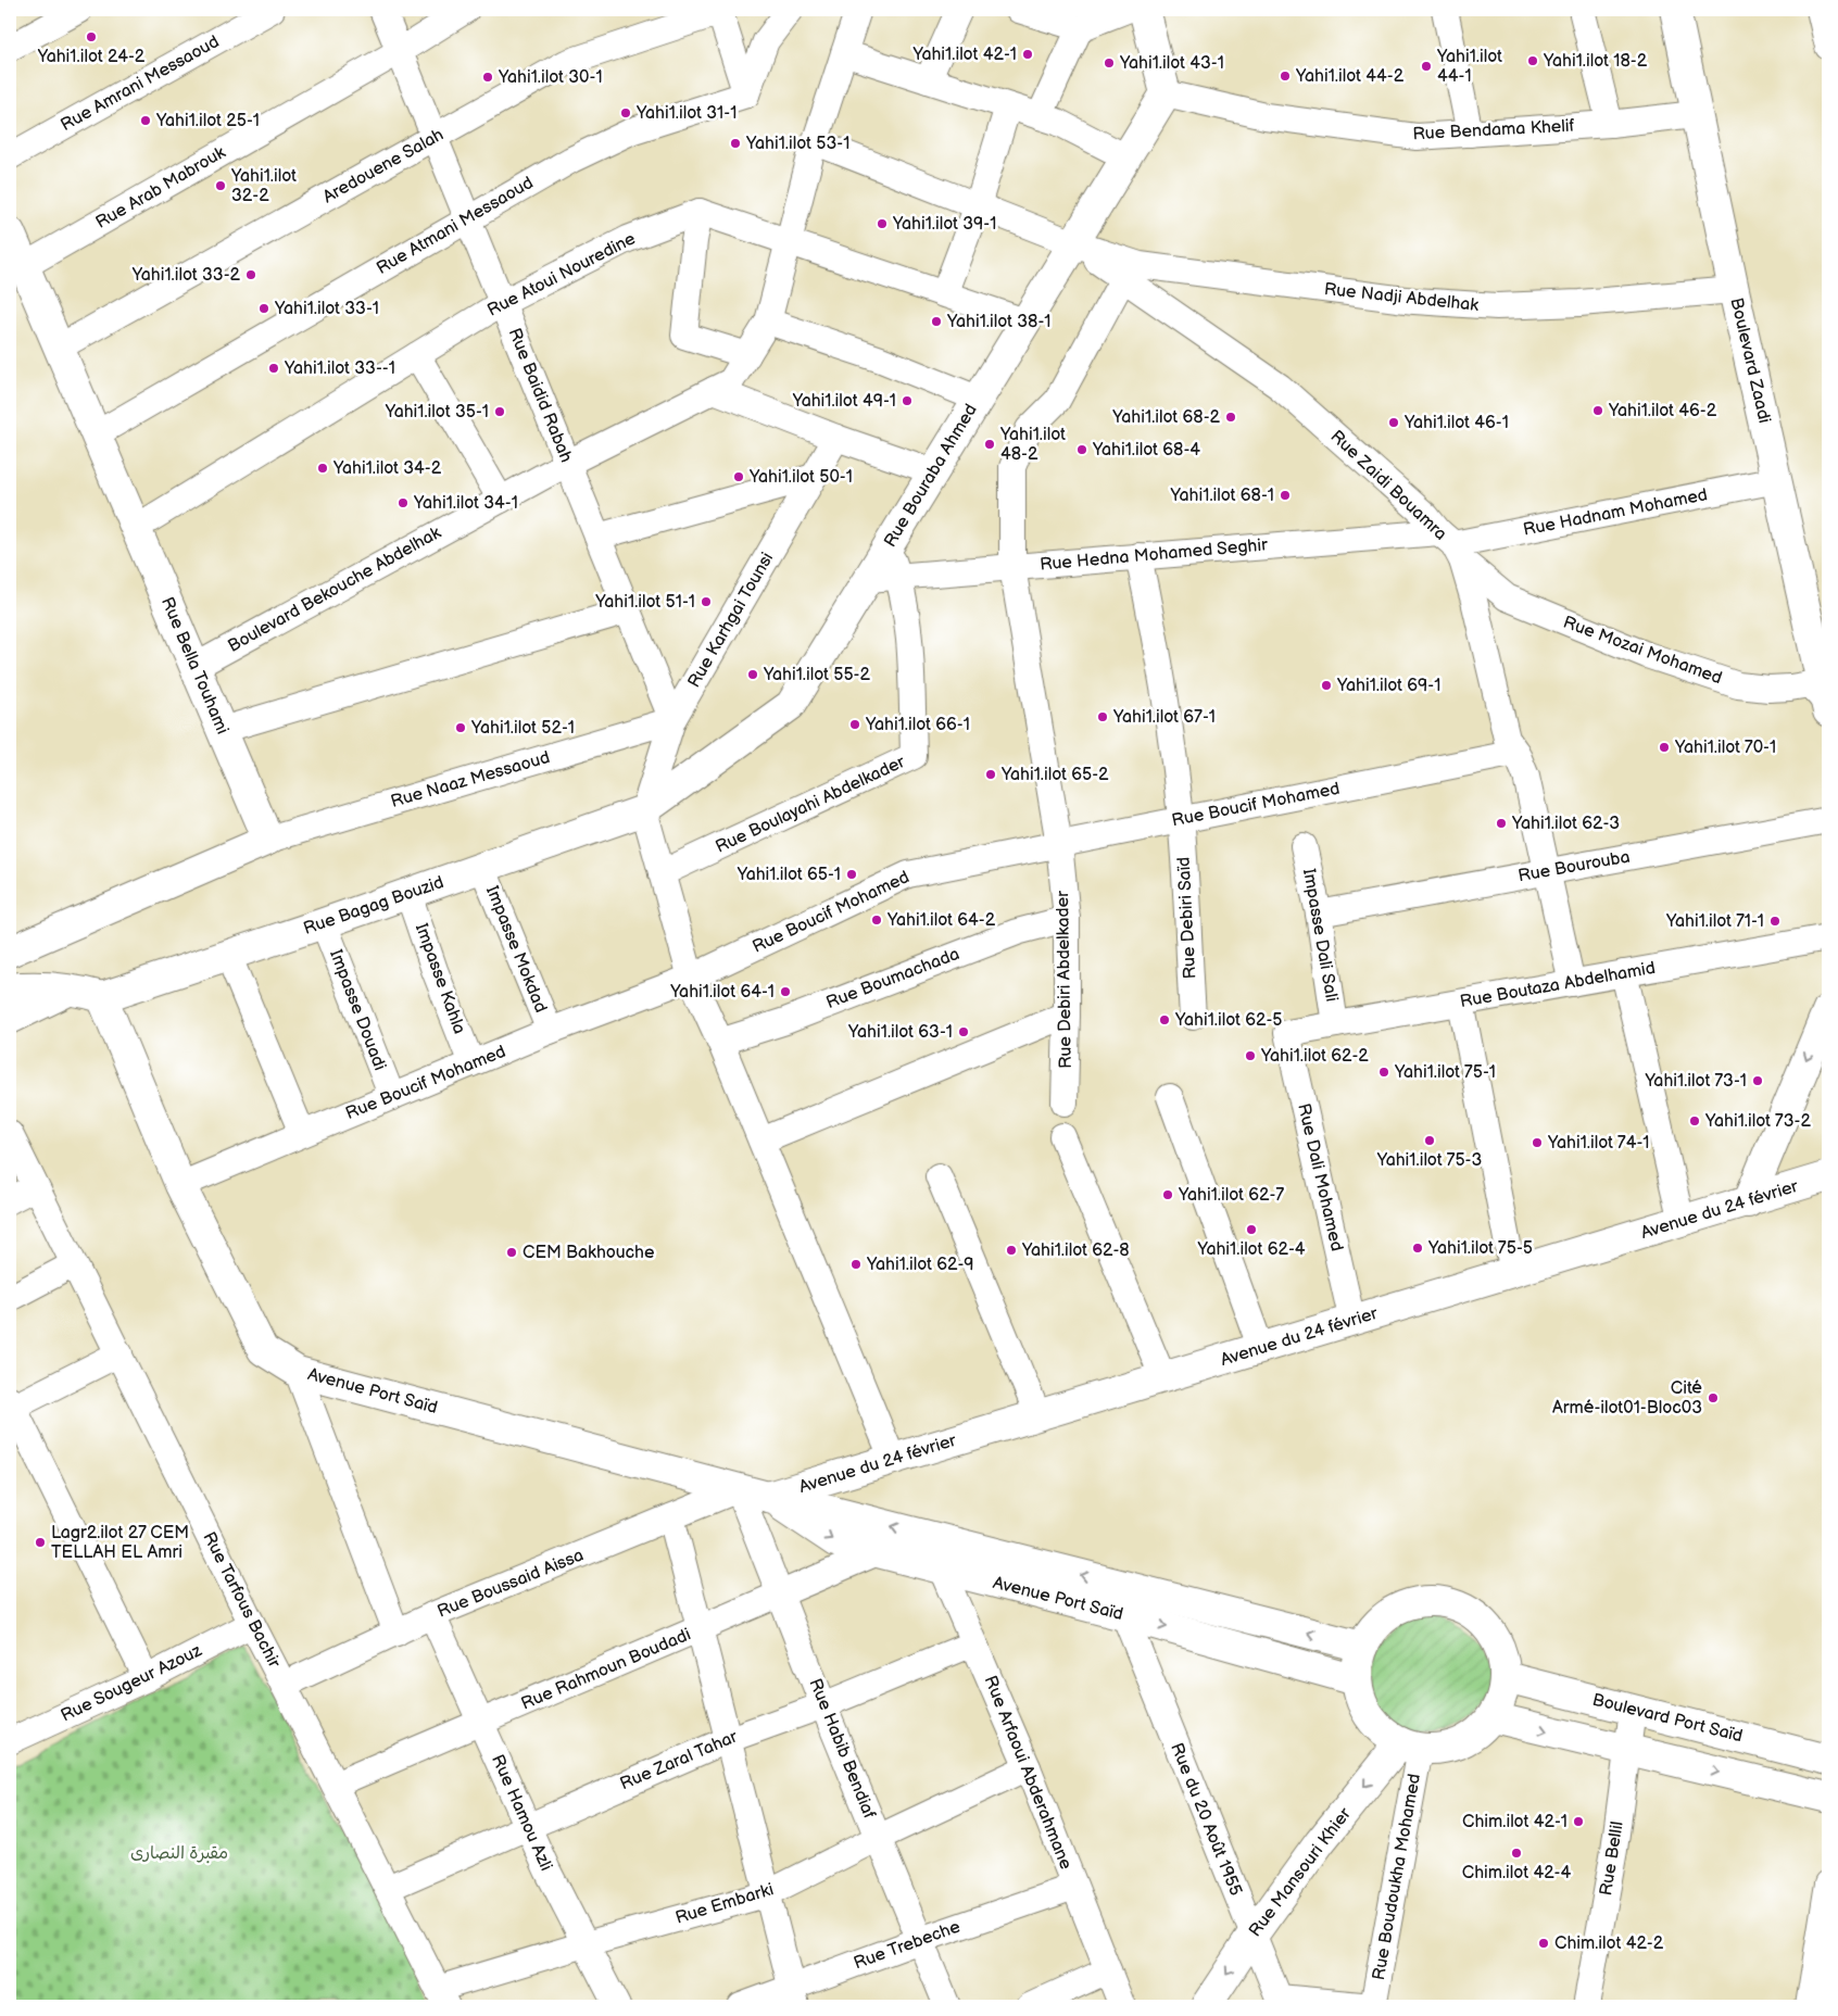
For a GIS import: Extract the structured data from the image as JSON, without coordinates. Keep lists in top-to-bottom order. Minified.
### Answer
{"streets":{"street":["Rue Amrani Messaoud","Rue Bendama Khelif","Aredouene Salah","Rue Arab Mabrouk","Rue Atmani Messaoud","Rue Atoui Nouredine","Rue Nadji Abdelhak","Boulevard Zaadi","Rue Baidid Rabah","Rue Bouraba Ahmed","Rue Zaidi Bouamra","Rue Hadnam Mohamed","Rue Hedna Mohamed Seghir","Boulevard Bekouche Abdelhak","Rue Karhgai Tounsi","Rue Mozai Mohamed","Rue Bella Touhami","Rue Naaz Messaoud","Rue Boulayahi Abdelkader","Rue Boucif Mohamed","Rue Bourouba","Rue Bagag Bouzid","Rue Debiri Saïd","Impasse Dali Sali","Impasse Mokdad","Impasse Kahla","Rue Boumachada","Rue Debiri Abdelkader","Rue Boutaza Abdelhamid","Impasse Douadi","Rue Dali Mohamed","Avenue du 24 février","Avenue Port Saïd","Rue Boussaid Aissa","Rue Tarfous Bachir","Rue Rahmoun Boudadi","Rue Sougeur Azouz","Boulevard Port Saïd","Rue Habib Bendiaf","Rue Zaral Tahar","Rue Arfaoui Abderahmane","Rue Hamou Azli","Rue du 20 Août 1955","Rue Bellil","Rue Mansouri Khier","Rue Boudoukha Mohamed","Rue Embarki","Rue Trebeche"]},"crossings":[["Rue Bendama Khelif","Boulevard Zaadi"],["Rue Bendama Khelif","Rue Bouraba Ahmed"],["Aredouene Salah","Rue Baidid Rabah"],["Aredouene Salah","Rue Bella Touhami"],["Rue Arab Mabrouk","Rue Baidid Rabah"],["Rue Arab Mabrouk","Rue Bella Touhami"],["Rue Atmani Messaoud","Rue Baidid Rabah"],["Rue Atmani Messaoud","Rue Bella Touhami"],["Rue Atoui Nouredine","Rue Baidid Rabah"],["Rue Atoui Nouredine","Rue Bella Touhami"],["Rue Nadji Abdelhak","Boulevard Zaadi"],["Rue Nadji Abdelhak","Rue Bouraba Ahmed"],["Rue Nadji Abdelhak","Rue Zaidi Bouamra"],["Boulevard Zaadi","Rue Hadnam Mohamed"],["Boulevard Zaadi","Rue Mozai Mohamed"],["Rue Baidid Rabah","Boulevard Bekouche Abdelhak"],["Rue Baidid Rabah","Rue Karhgai Tounsi"],["Rue Baidid Rabah","Rue Naaz Messaoud"],["Rue Bouraba Ahmed","Rue Zaidi Bouamra"],["Rue Bouraba Ahmed","Rue Hedna Mohamed Seghir"],["Rue Bouraba Ahmed","Rue Karhgai Tounsi"],["Rue Bouraba Ahmed","Rue Boulayahi Abdelkader"],["Rue Bouraba Ahmed","Rue Bagag Bouzid"],["Rue Zaidi Bouamra","Rue Hadnam Mohamed"],["Rue Zaidi Bouamra","Rue Hedna Mohamed Seghir"],["Rue Zaidi Bouamra","Rue Mozai Mohamed"],["Rue Zaidi Bouamra","Rue Boucif Mohamed"],["Rue Zaidi Bouamra","Rue Bourouba"],["Rue Zaidi Bouamra","Rue Debiri Abdelkader"],["Rue Zaidi Bouamra","Rue Boutaza Abdelhamid"],["Rue Hadnam Mohamed","Rue Hedna Mohamed Seghir"],["Rue Hadnam Mohamed","Rue Mozai Mohamed"],["Rue Hedna Mohamed Seghir","Rue Mozai Mohamed"],["Rue Hedna Mohamed Seghir","Rue Boulayahi Abdelkader"],["Rue Hedna Mohamed Seghir","Rue Debiri Saïd"],["Rue Hedna Mohamed Seghir","Rue Debiri Abdelkader"],["Boulevard Bekouche Abdelhak","Rue Bella Touhami"],["Rue Karhgai Tounsi","Rue Naaz Messaoud"],["Rue Karhgai Tounsi","Rue Bagag Bouzid"],["Rue Bella Touhami","Rue Naaz Messaoud"],["Rue Boucif Mohamed","Rue Debiri Saïd"],["Rue Boucif Mohamed","Impasse Mokdad"],["Rue Boucif Mohamed","Impasse Kahla"],["Rue Boucif Mohamed","Rue Debiri Abdelkader"],["Rue Boucif Mohamed","Impasse Douadi"],["Rue Boucif Mohamed","Avenue Port Saïd"],["Rue Bourouba","Impasse Dali Sali"],["Rue Bagag Bouzid","Impasse Mokdad"],["Rue Bagag Bouzid","Impasse Kahla"],["Rue Bagag Bouzid","Impasse Douadi"],["Rue Bagag Bouzid","Avenue Port Saïd"],["Impasse Dali Sali","Rue Boutaza Abdelhamid"],["Rue Boumachada","Rue Debiri Abdelkader"],["Rue Boutaza Abdelhamid","Rue Dali Mohamed"],["Rue Dali Mohamed","Avenue du 24 février"],["Avenue du 24 février","Avenue Port Saïd"],["Avenue Port Saïd","Rue Boussaid Aissa"],["Avenue Port Saïd","Rue Rahmoun Boudadi"],["Avenue Port Saïd","Boulevard Port Saïd"],["Avenue Port Saïd","Rue Habib Bendiaf"],["Avenue Port Saïd","Rue Arfaoui Abderahmane"],["Avenue Port Saïd","Rue du 20 Août 1955"],["Avenue Port Saïd","Rue Mansouri Khier"],["Avenue Port Saïd","Rue Boudoukha Mohamed"],["Rue Boussaid Aissa","Rue Tarfous Bachir"],["Rue Boussaid Aissa","Rue Habib Bendiaf"],["Rue Boussaid Aissa","Rue Hamou Azli"],["Rue Tarfous Bachir","Rue Rahmoun Boudadi"],["Rue Tarfous Bachir","Rue Sougeur Azouz"],["Rue Tarfous Bachir","Rue Zaral Tahar"],["Rue Tarfous Bachir","Rue Embarki"],["Rue Rahmoun Boudadi","Rue Habib Bendiaf"],["Rue Rahmoun Boudadi","Rue Hamou Azli"],["Boulevard Port Saïd","Rue Bellil"],["Boulevard Port Saïd","Rue Mansouri Khier"],["Boulevard Port Saïd","Rue Boudoukha Mohamed"],["Rue Habib Bendiaf","Rue Zaral Tahar"],["Rue Habib Bendiaf","Rue Embarki"],["Rue Habib Bendiaf","Rue Trebeche"],["Rue Zaral Tahar","Rue Arfaoui Abderahmane"],["Rue Zaral Tahar","Rue Hamou Azli"],["Rue Arfaoui Abderahmane","Rue Embarki"],["Rue Arfaoui Abderahmane","Rue Trebeche"],["Rue Hamou Azli","Rue Embarki"],["Rue du 20 Août 1955","Rue Mansouri Khier"],["Rue du 20 Août 1955","Rue Boudoukha Mohamed"],["Rue Mansouri Khier","Rue Boudoukha Mohamed"]],"one_way":["Rue Mansouri Khier"],"parks":["مقبرة النصارى"],"places":["Yahi1.ilot 24-2","Yahi1.ilot 42-1","Yahi1.ilot 18-2","Yahi1.ilot 43-1","Yahi1.ilot 44-1","Yahi1.ilot 44-2","Yahi1.ilot 30-1","Yahi1.ilot 31-1","Yahi1.ilot 25-1","Yahi1.ilot 53-1","Yahi1.ilot 32-2","Yahi1.ilot 39-1","Yahi1.ilot 33-2","Yahi1.ilot 33-1","Yahi1.ilot 38-1","Yahi1.ilot 33--1","Yahi1.ilot 49-1","Yahi1.ilot 46-2","Yahi1.ilot 35-1","Yahi1.ilot 68-2","Yahi1.ilot 46-1","Yahi1.ilot 48-2","Yahi1.ilot 68-4","Yahi1.ilot 34-2","Yahi1.ilot 50-1","Yahi1.ilot 68-1","Yahi1.ilot 34-1","Yahi1.ilot 51-1","Yahi1.ilot 55-2","Yahi1.ilot 69-1","Yahi1.ilot 67-1","Yahi1.ilot 66-1","Yahi1.ilot 52-1","Yahi1.ilot 70-1","Yahi1.ilot 65-2","Yahi1.ilot 62-3","Yahi1.ilot 65-1","Yahi1.ilot 64-2","Yahi1.ilot 71-1","Yahi1.ilot 64-1","Yahi1.ilot 62-5","Yahi1.ilot 63-1","Yahi1.ilot 62-2","Yahi1.ilot 75-1","Yahi1.ilot 73-1","Yahi1.ilot 73-2","Yahi1.ilot 75-3","Yahi1.ilot 74-1","Yahi1.ilot 62-7","Yahi1.ilot 62-4","Yahi1.ilot 75-5","Yahi1.ilot 62-8","CEM Bakhouche","Yahi1.ilot 62-9","Cité Armé-ilot01-Bloc03","Lagr2.ilot 27 CEM TELLAH EL Amri","Chim.ilot 42-1","Chim.ilot 42-4","Chim.ilot 42-2"]}
